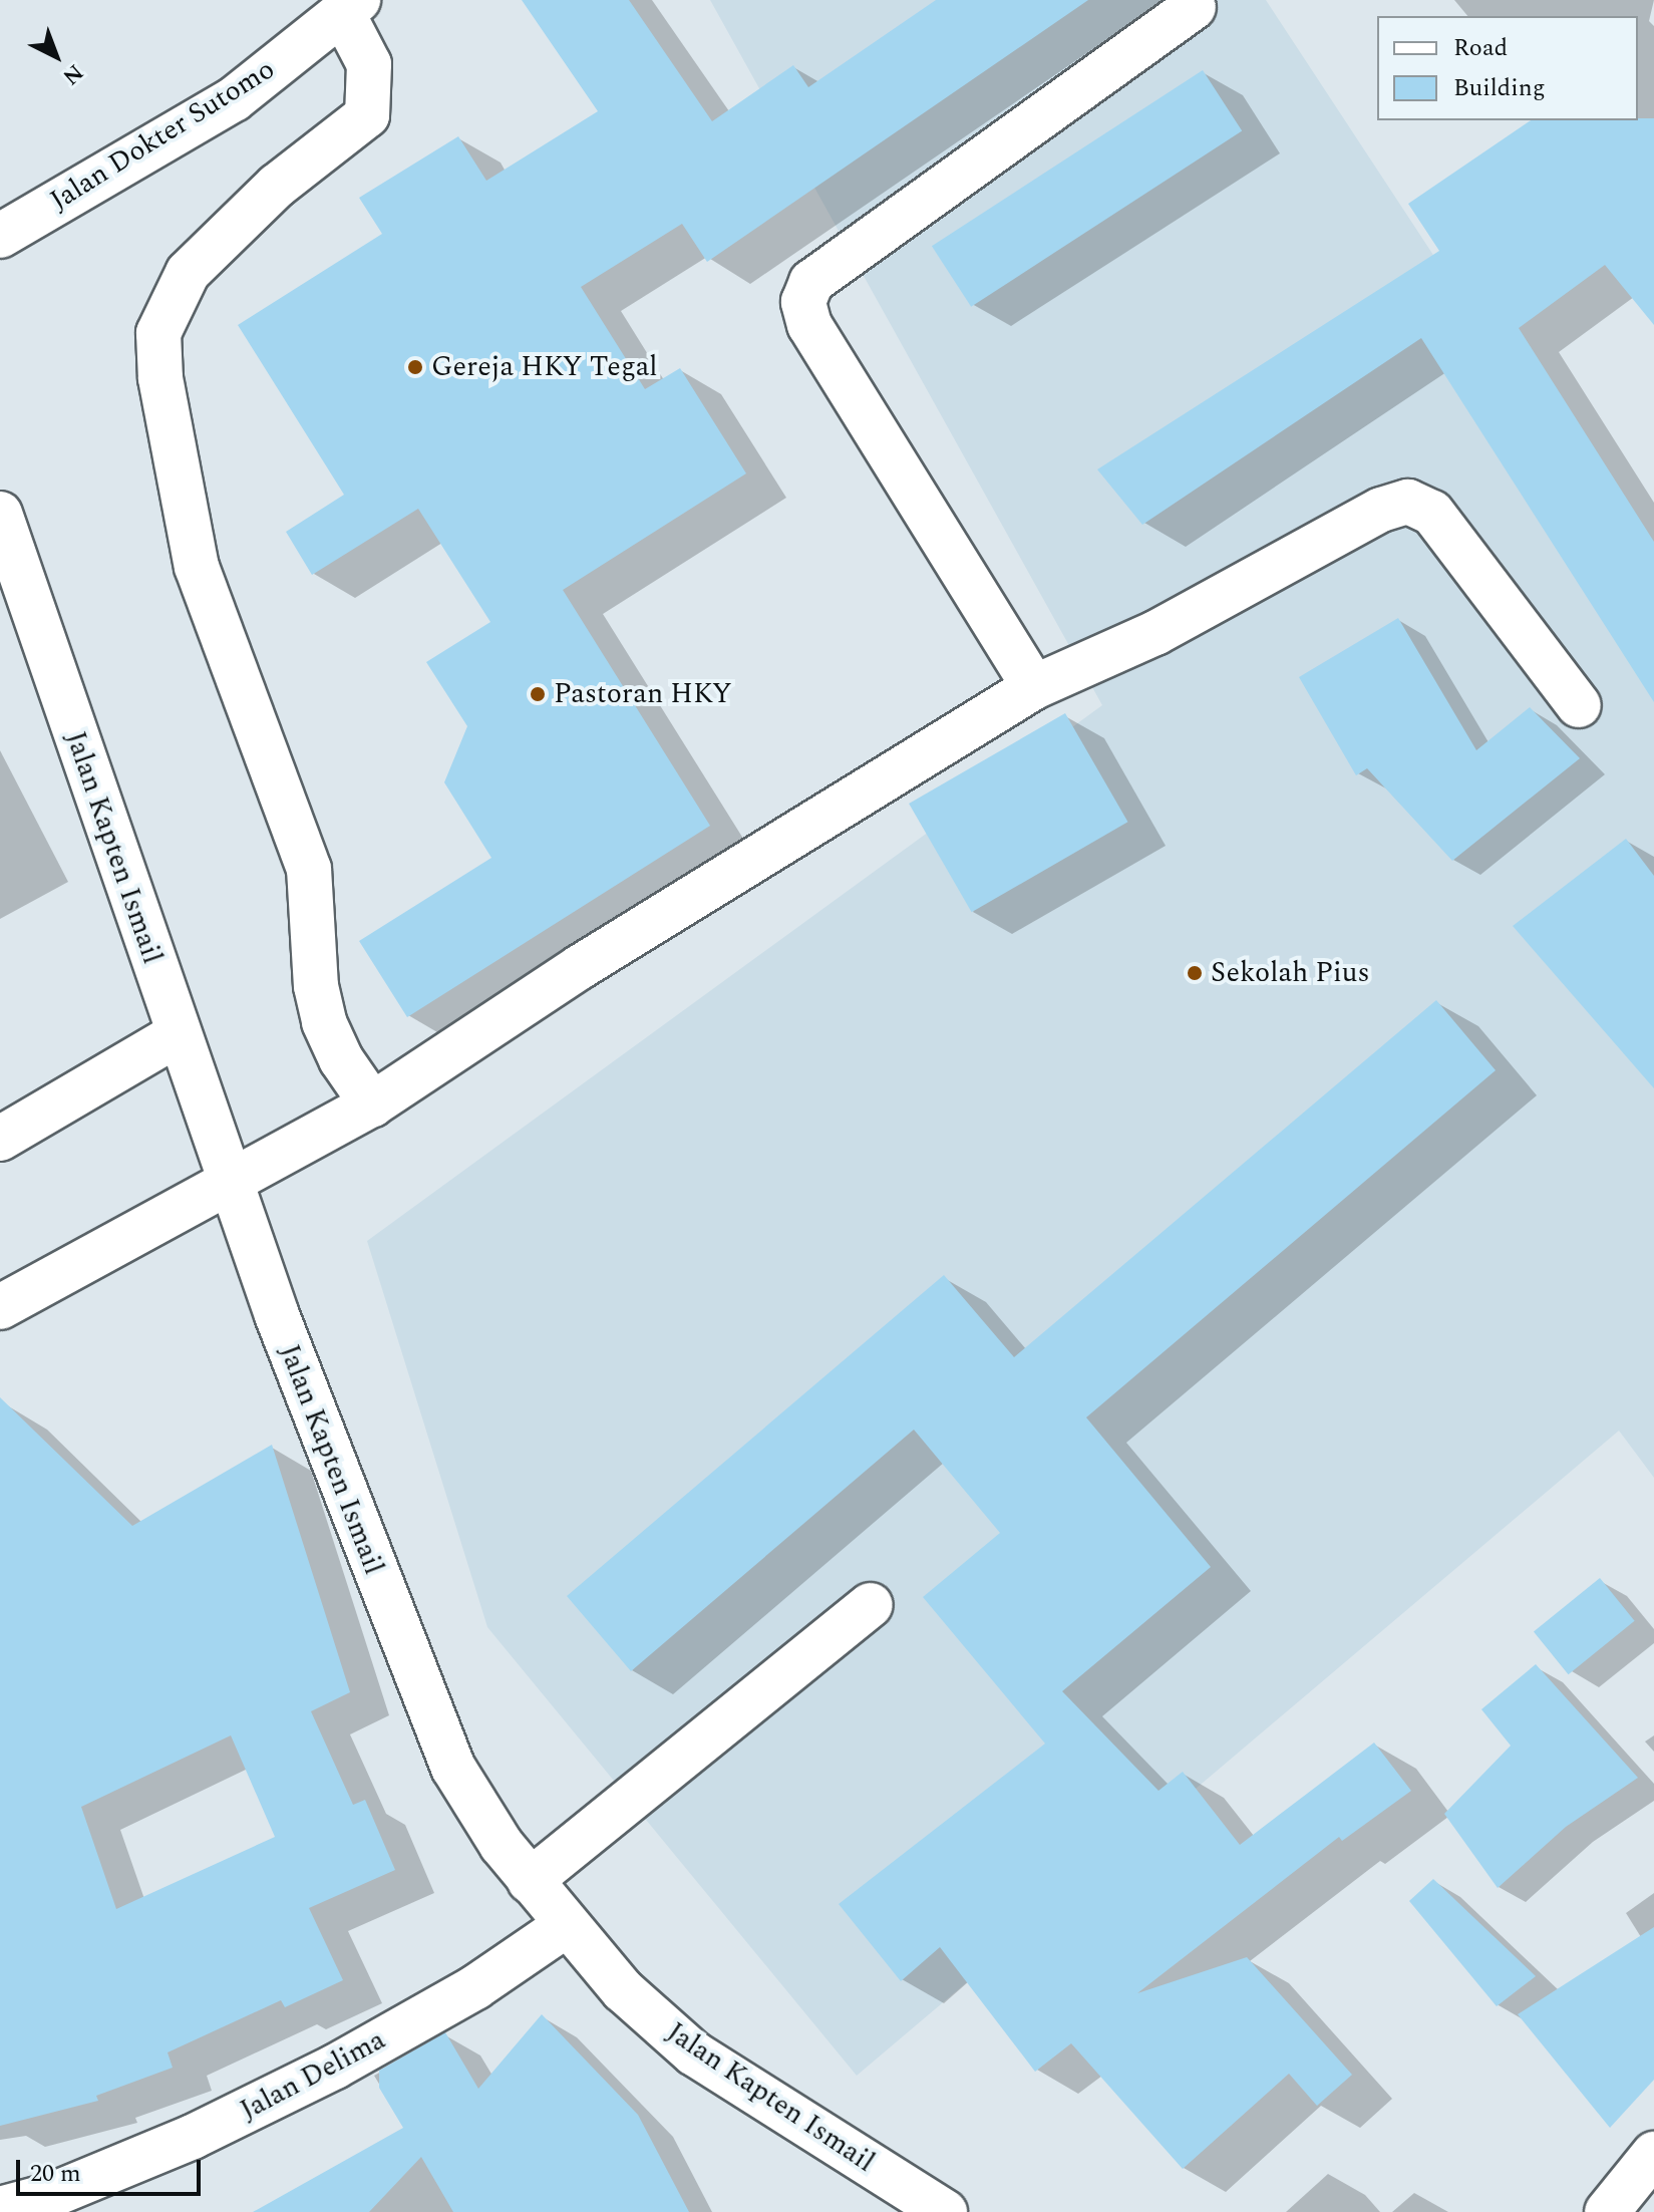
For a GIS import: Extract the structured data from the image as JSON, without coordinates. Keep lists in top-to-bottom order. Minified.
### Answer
{"streets":{"street":["Jalan Dokter Sutomo","Jalan Kapten Ismail","Jalan Delima"]},"crossings":[["Jalan Kapten Ismail","Jalan Delima"]],"places":["Gereja HKY Tegal","Pastoran HKY","Sekolah Pius"],"legend":["Road","Building"],"scale_bar":"20 m","north":"bottom right"}
